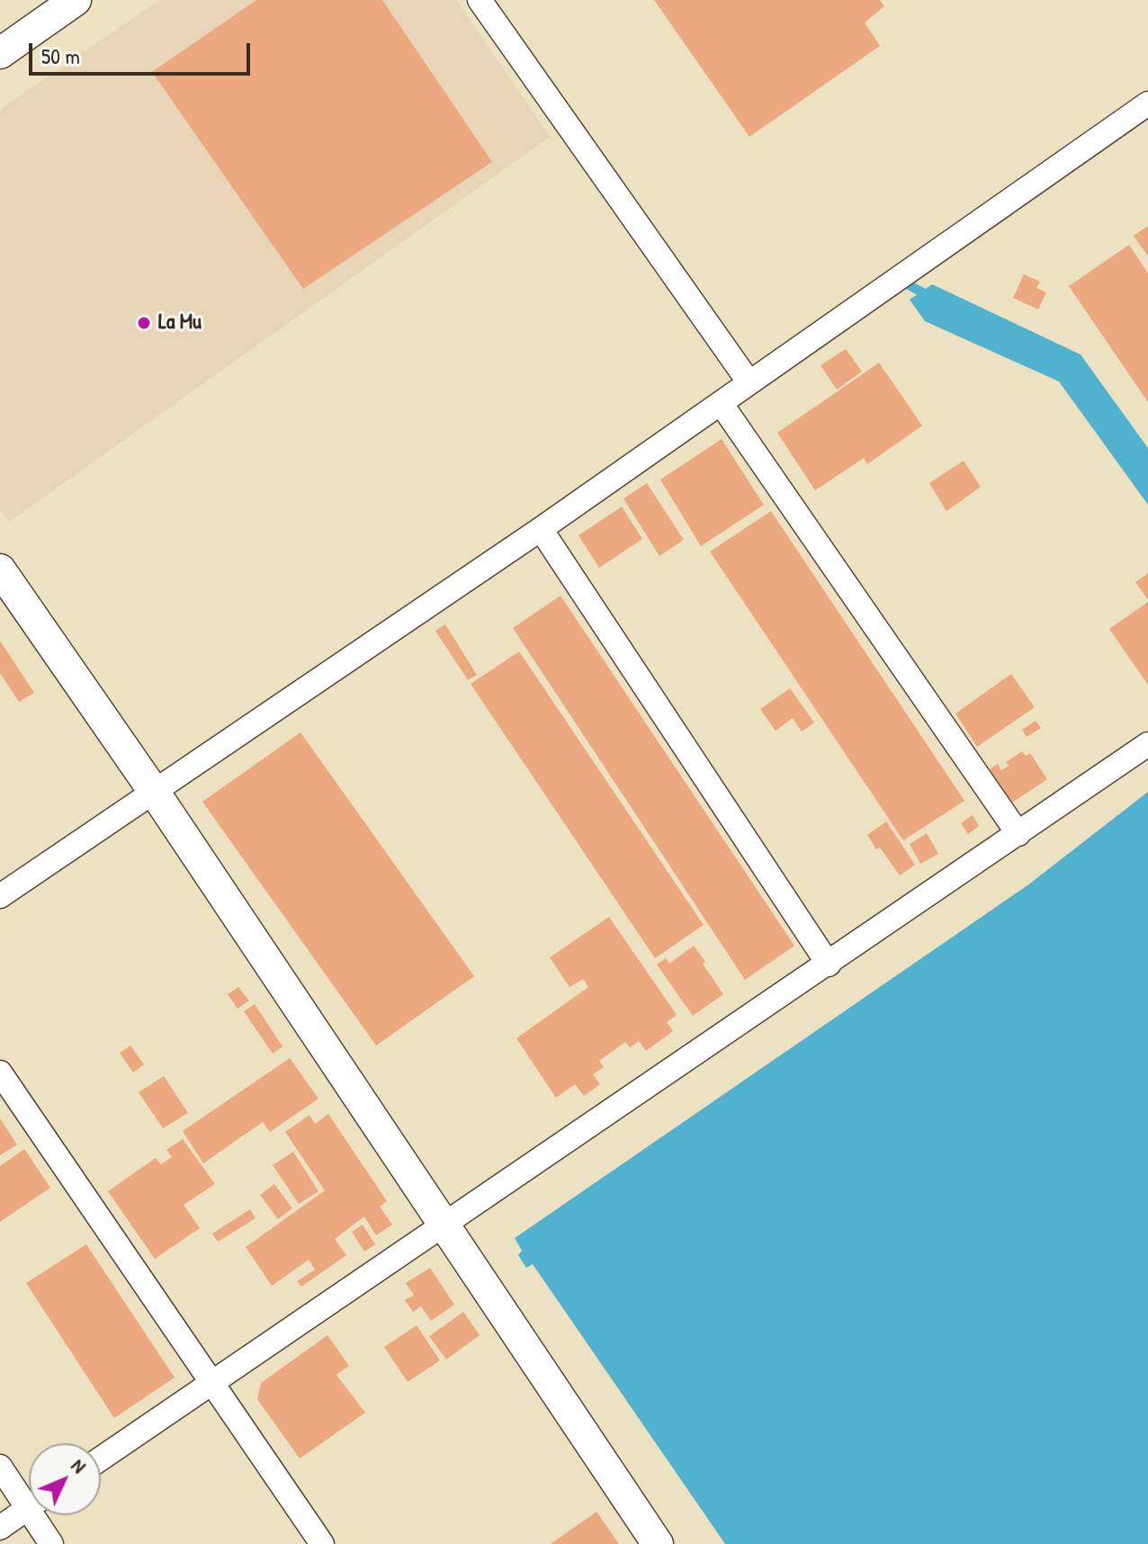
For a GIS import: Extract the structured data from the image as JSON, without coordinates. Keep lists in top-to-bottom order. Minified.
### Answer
{"places":["La Mu"],"scale_bar":"50 m","north":"top right"}
